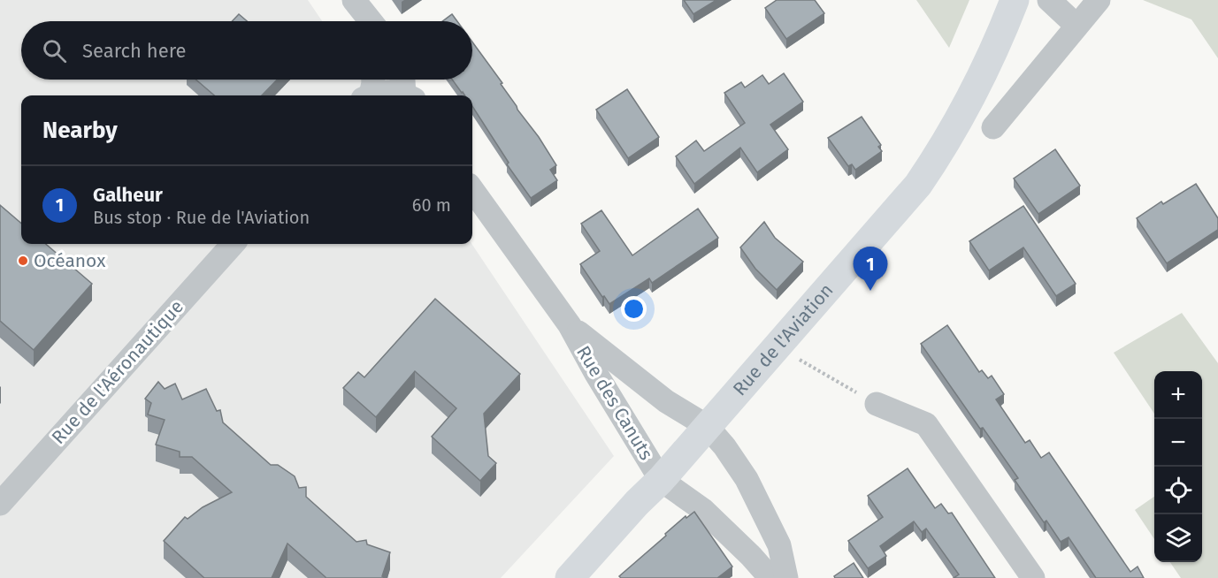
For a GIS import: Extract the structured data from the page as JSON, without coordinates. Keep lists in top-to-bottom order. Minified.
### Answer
{"streets":{"street":["Rue de l'Aviation","Rue de l'Aéronautique","Rue des Canuts"]},"crossings":[["Rue de l'Aviation","Rue des Canuts"]],"places":["Océanox"],"page":{"search":"Search here","heading":"Nearby","list":[{"mark":"1","name":"Galheur","note":"Bus stop · Rue de l'Aviation","value":"60 m"}],"pins":"1","map_buttons":["+","−"]}}
